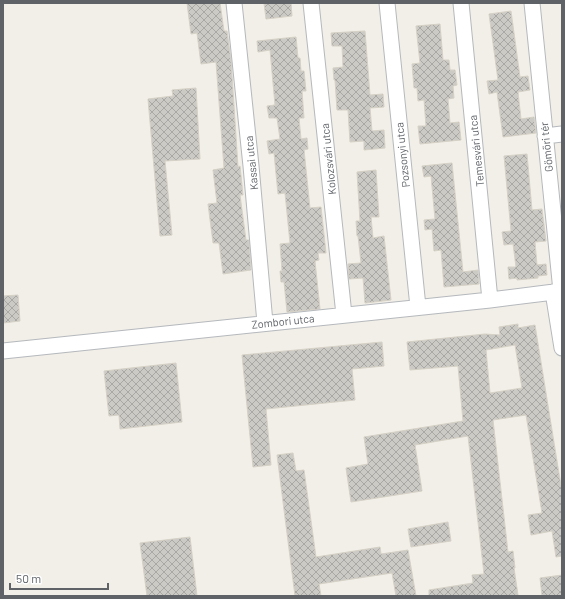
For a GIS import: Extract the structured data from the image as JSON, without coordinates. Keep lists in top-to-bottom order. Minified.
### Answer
{"streets":{"street":["Gömöri tér","Temesvári utca","Pozsonyi utca","Kolozsvári utca","Kassai utca","Zombori utca"]},"crossings":[["Gömöri tér","Zombori utca"],["Temesvári utca","Zombori utca"],["Pozsonyi utca","Zombori utca"],["Kolozsvári utca","Zombori utca"],["Kassai utca","Zombori utca"]],"scale_bar":"50 m"}
